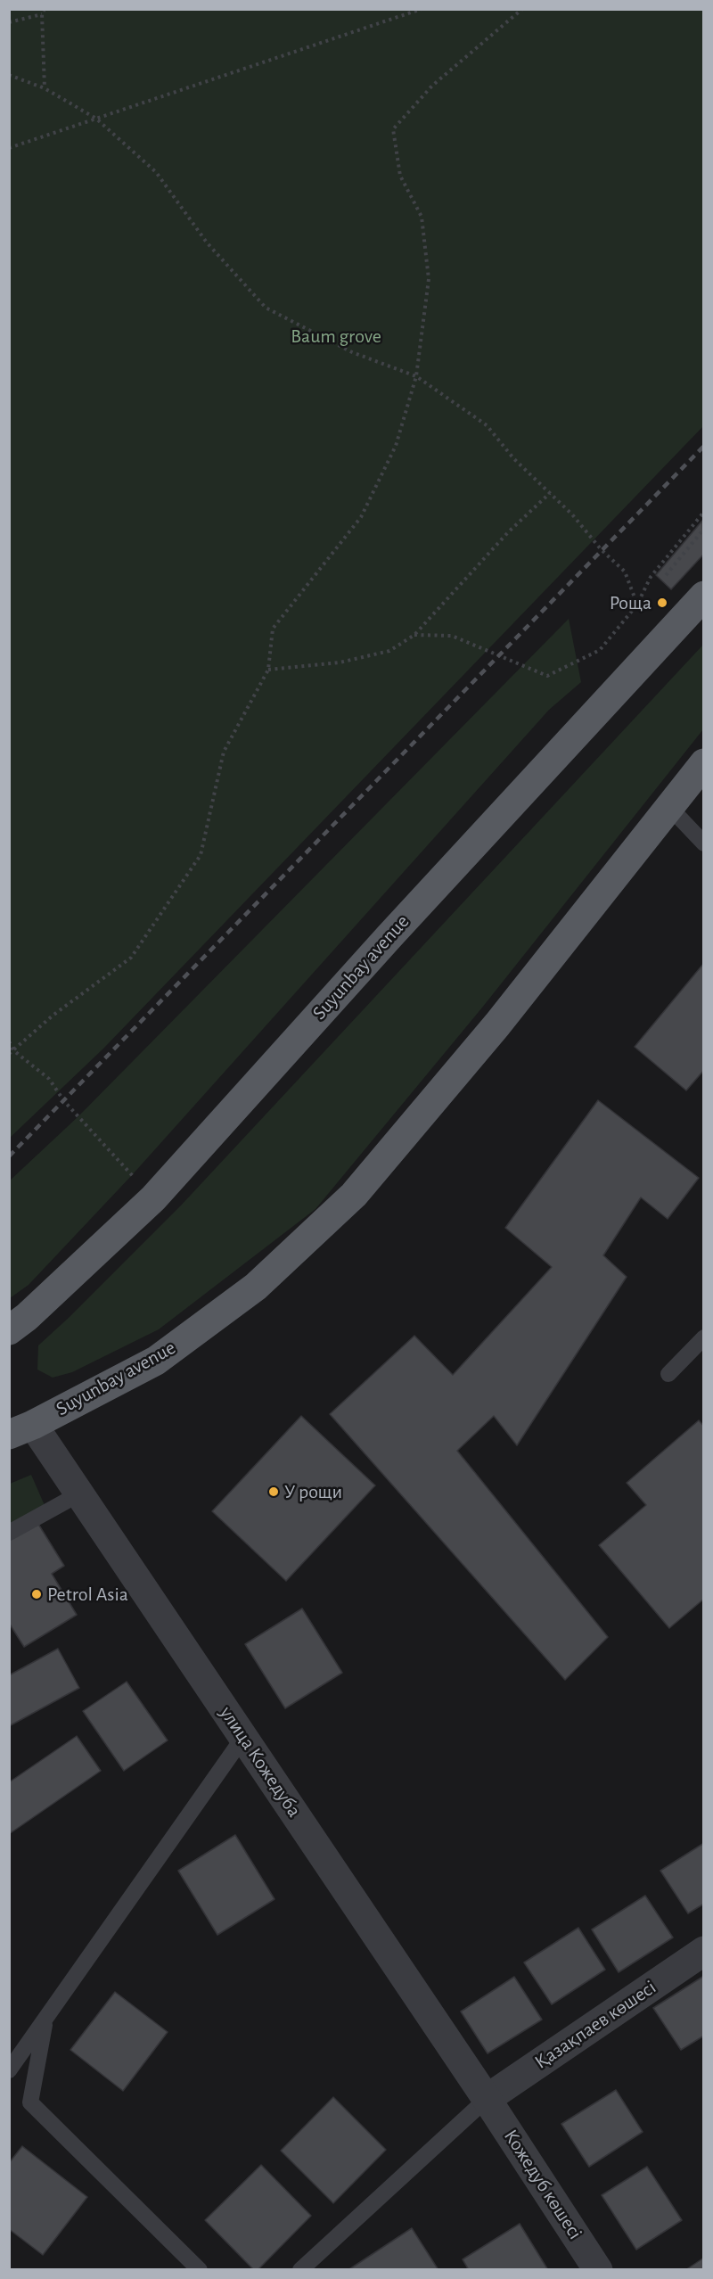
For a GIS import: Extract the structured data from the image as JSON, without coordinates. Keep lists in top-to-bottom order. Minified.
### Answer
{"streets":{"main road":["Suyunbay avenue"],"street":["улица Кожедуба","Қазақпаев көшесі","Кожедуб көшесі"]},"crossings":[["Suyunbay avenue","улица Кожедуба"],["улица Кожедуба","Қазақпаев көшесі"],["улица Кожедуба","Кожедуб көшесі"],["Қазақпаев көшесі","Кожедуб көшесі"]],"parks":["Baum grove"],"places":["Роща","У рощи","Petrol Asia"]}
